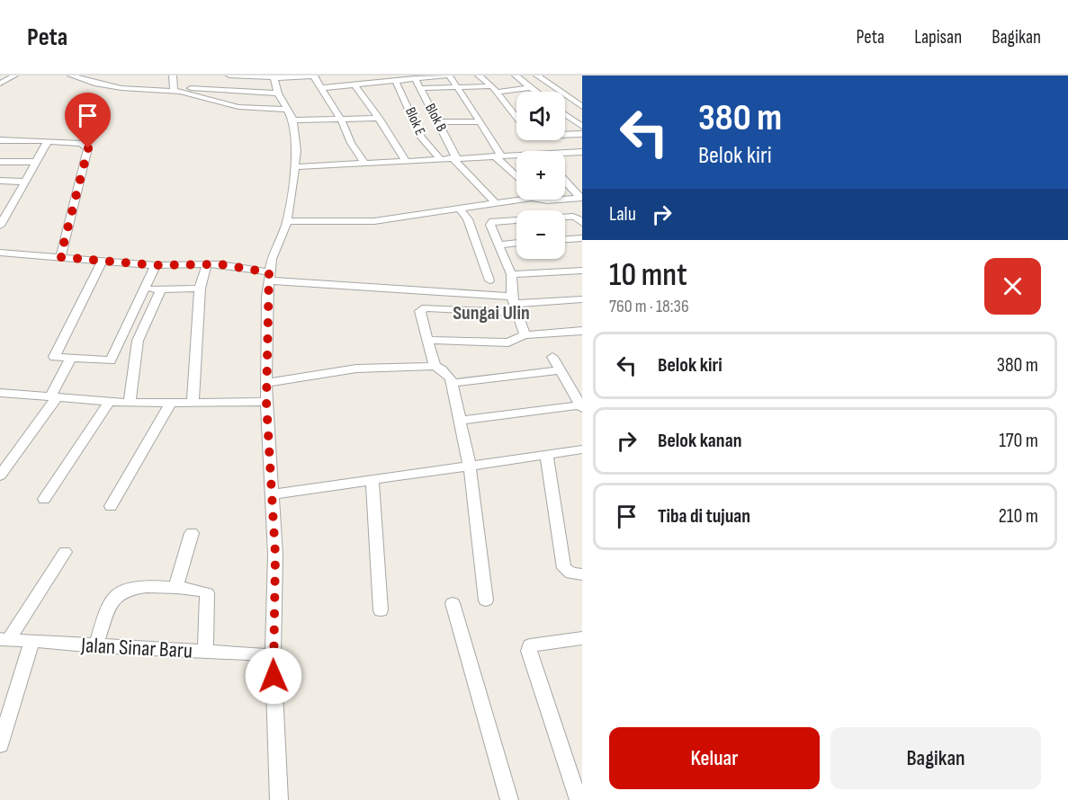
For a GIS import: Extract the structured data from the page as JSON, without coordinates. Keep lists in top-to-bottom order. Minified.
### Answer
{"streets":{"street":["Blok B","Blok E","Jalan Sinar Baru"]},"districts":["Sungai Ulin"],"page":{"header":"Peta","nav":["Peta","Lapisan","Bagikan"],"turn":["380 m","Belok kiri"],"map_buttons":["+","−"],"then":"Lalu","heading":["10 mnt","760 m · 18:36"],"list":[{"name":"Belok kiri","value":"380 m"},{"name":"Belok kanan","value":"170 m"},{"name":"Tiba di tujuan","value":"210 m"}],"buttons":["Keluar","Bagikan"]}}
